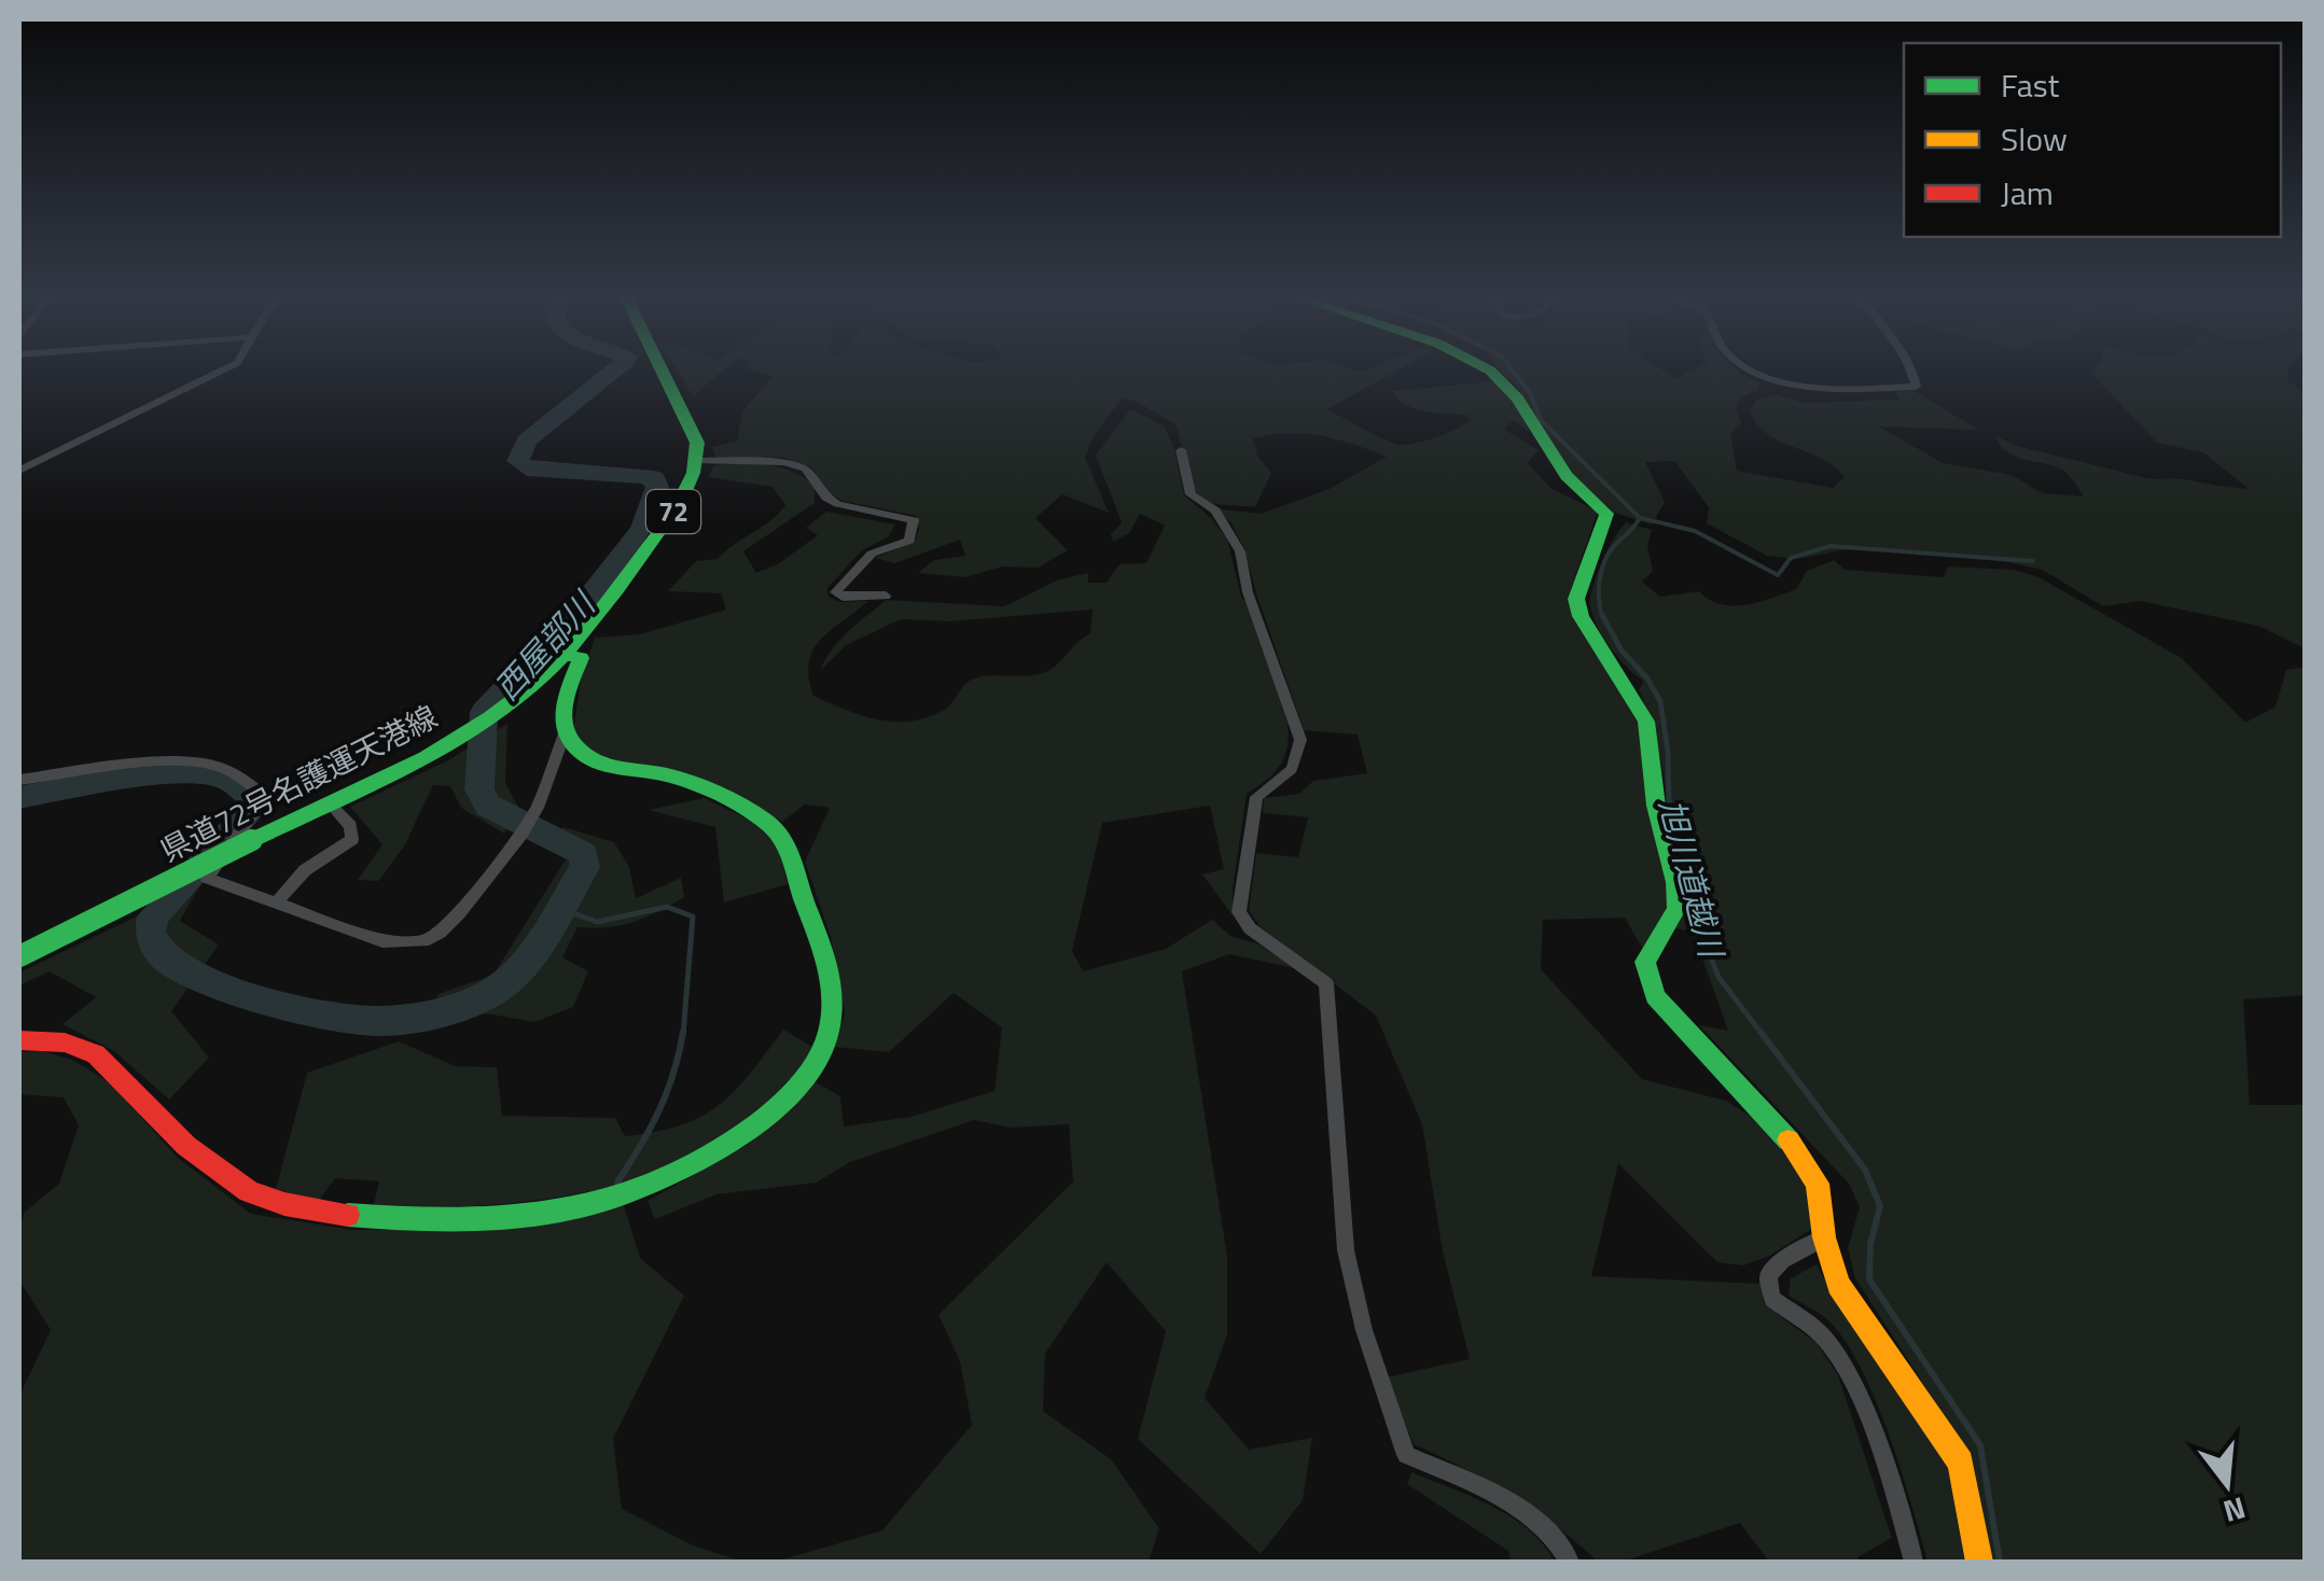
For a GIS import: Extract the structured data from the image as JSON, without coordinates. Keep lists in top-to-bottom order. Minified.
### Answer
{"streets":{"street":["72","県道72号名護運天港線"]},"crossings":[["72","県道72号名護運天港線"]],"water":["西屋部川","旭川道越川"],"legend":["Fast","Slow","Jam"],"north":"bottom"}
